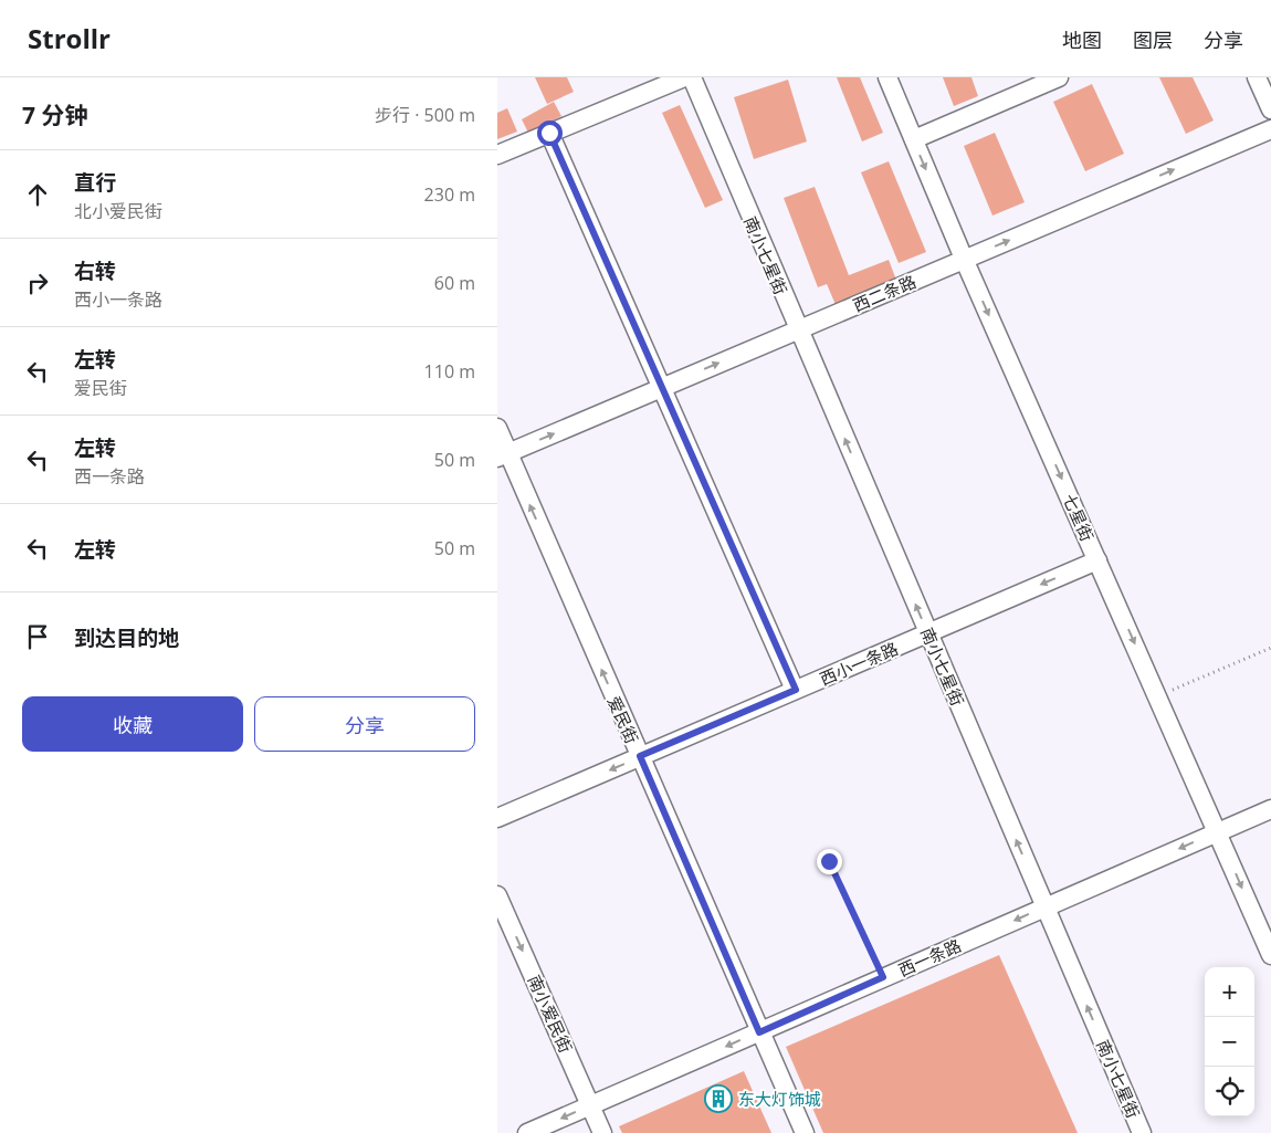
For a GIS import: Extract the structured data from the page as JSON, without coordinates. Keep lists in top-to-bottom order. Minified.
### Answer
{"streets":{"street":["南小七星街","西二条路","七星街","西小一条路","爱民街","西一条路","南小爱民街"]},"crossings":[["南小七星街","西二条路"],["南小七星街","西小一条路"],["南小七星街","西一条路"],["西二条路","七星街"],["西二条路","爱民街"],["七星街","西小一条路"],["七星街","西一条路"],["西小一条路","爱民街"],["爱民街","西一条路"],["西一条路","南小爱民街"]],"one_way":["西二条路","七星街","西小一条路","爱民街","西一条路","南小爱民街"],"places":{"building":["东大灯饰城"]},"page":{"header":"Strollr","nav":["地图","图层","分享"],"heading":["7 分钟","步行 · 500 m"],"list":[["直行","北小爱民街","230 m"],["右转","西小一条路","60 m"],["左转","爱民街","110 m"],["左转","西一条路","50 m"],["左转","50 m"],"到达目的地"],"buttons":["收藏","分享"],"map_buttons":["+","−"]}}
